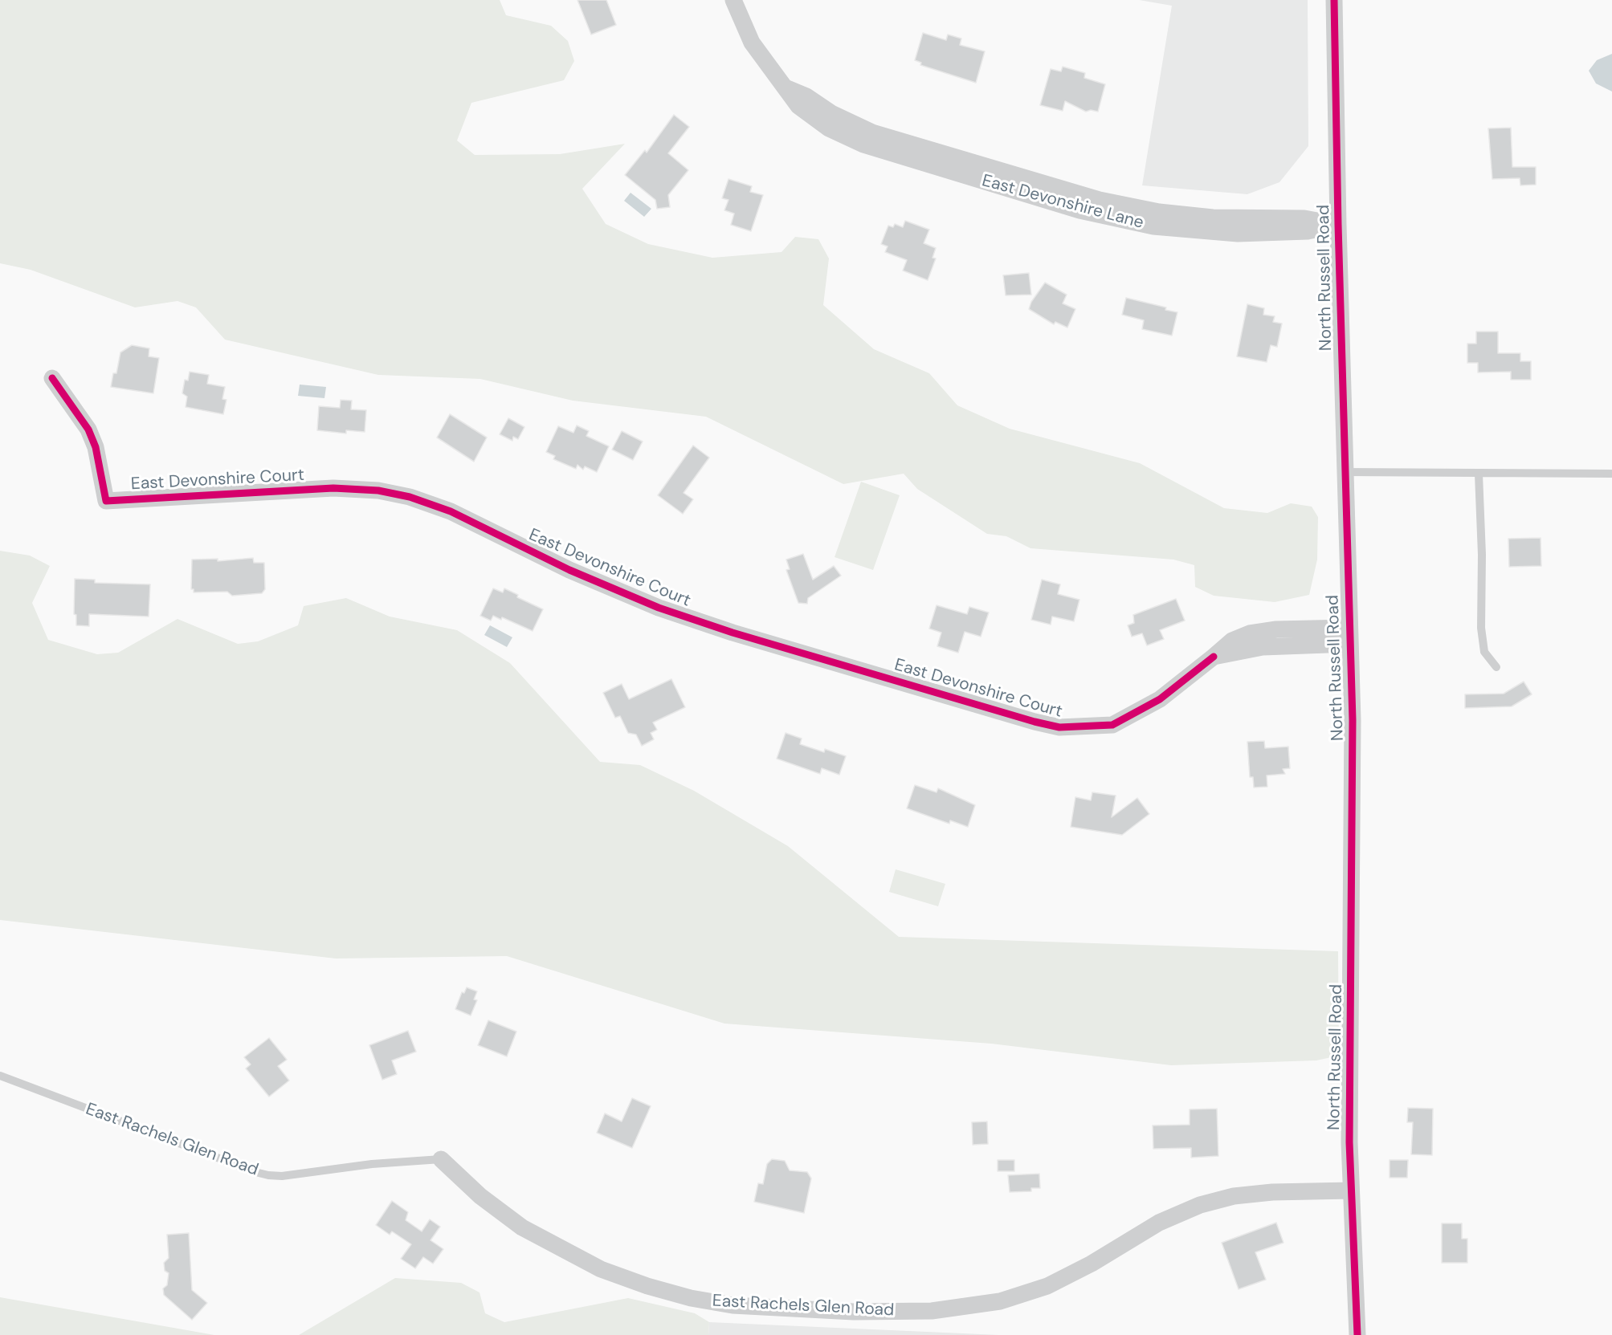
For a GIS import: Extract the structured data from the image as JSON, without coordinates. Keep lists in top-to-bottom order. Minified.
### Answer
{"streets":{"street":["East Devonshire Lane","North Russell Road","East Devonshire Court","East Rachels Glen Road"]},"crossings":[["East Devonshire Lane","North Russell Road"],["North Russell Road","East Devonshire Court"],["North Russell Road","East Rachels Glen Road"]]}
